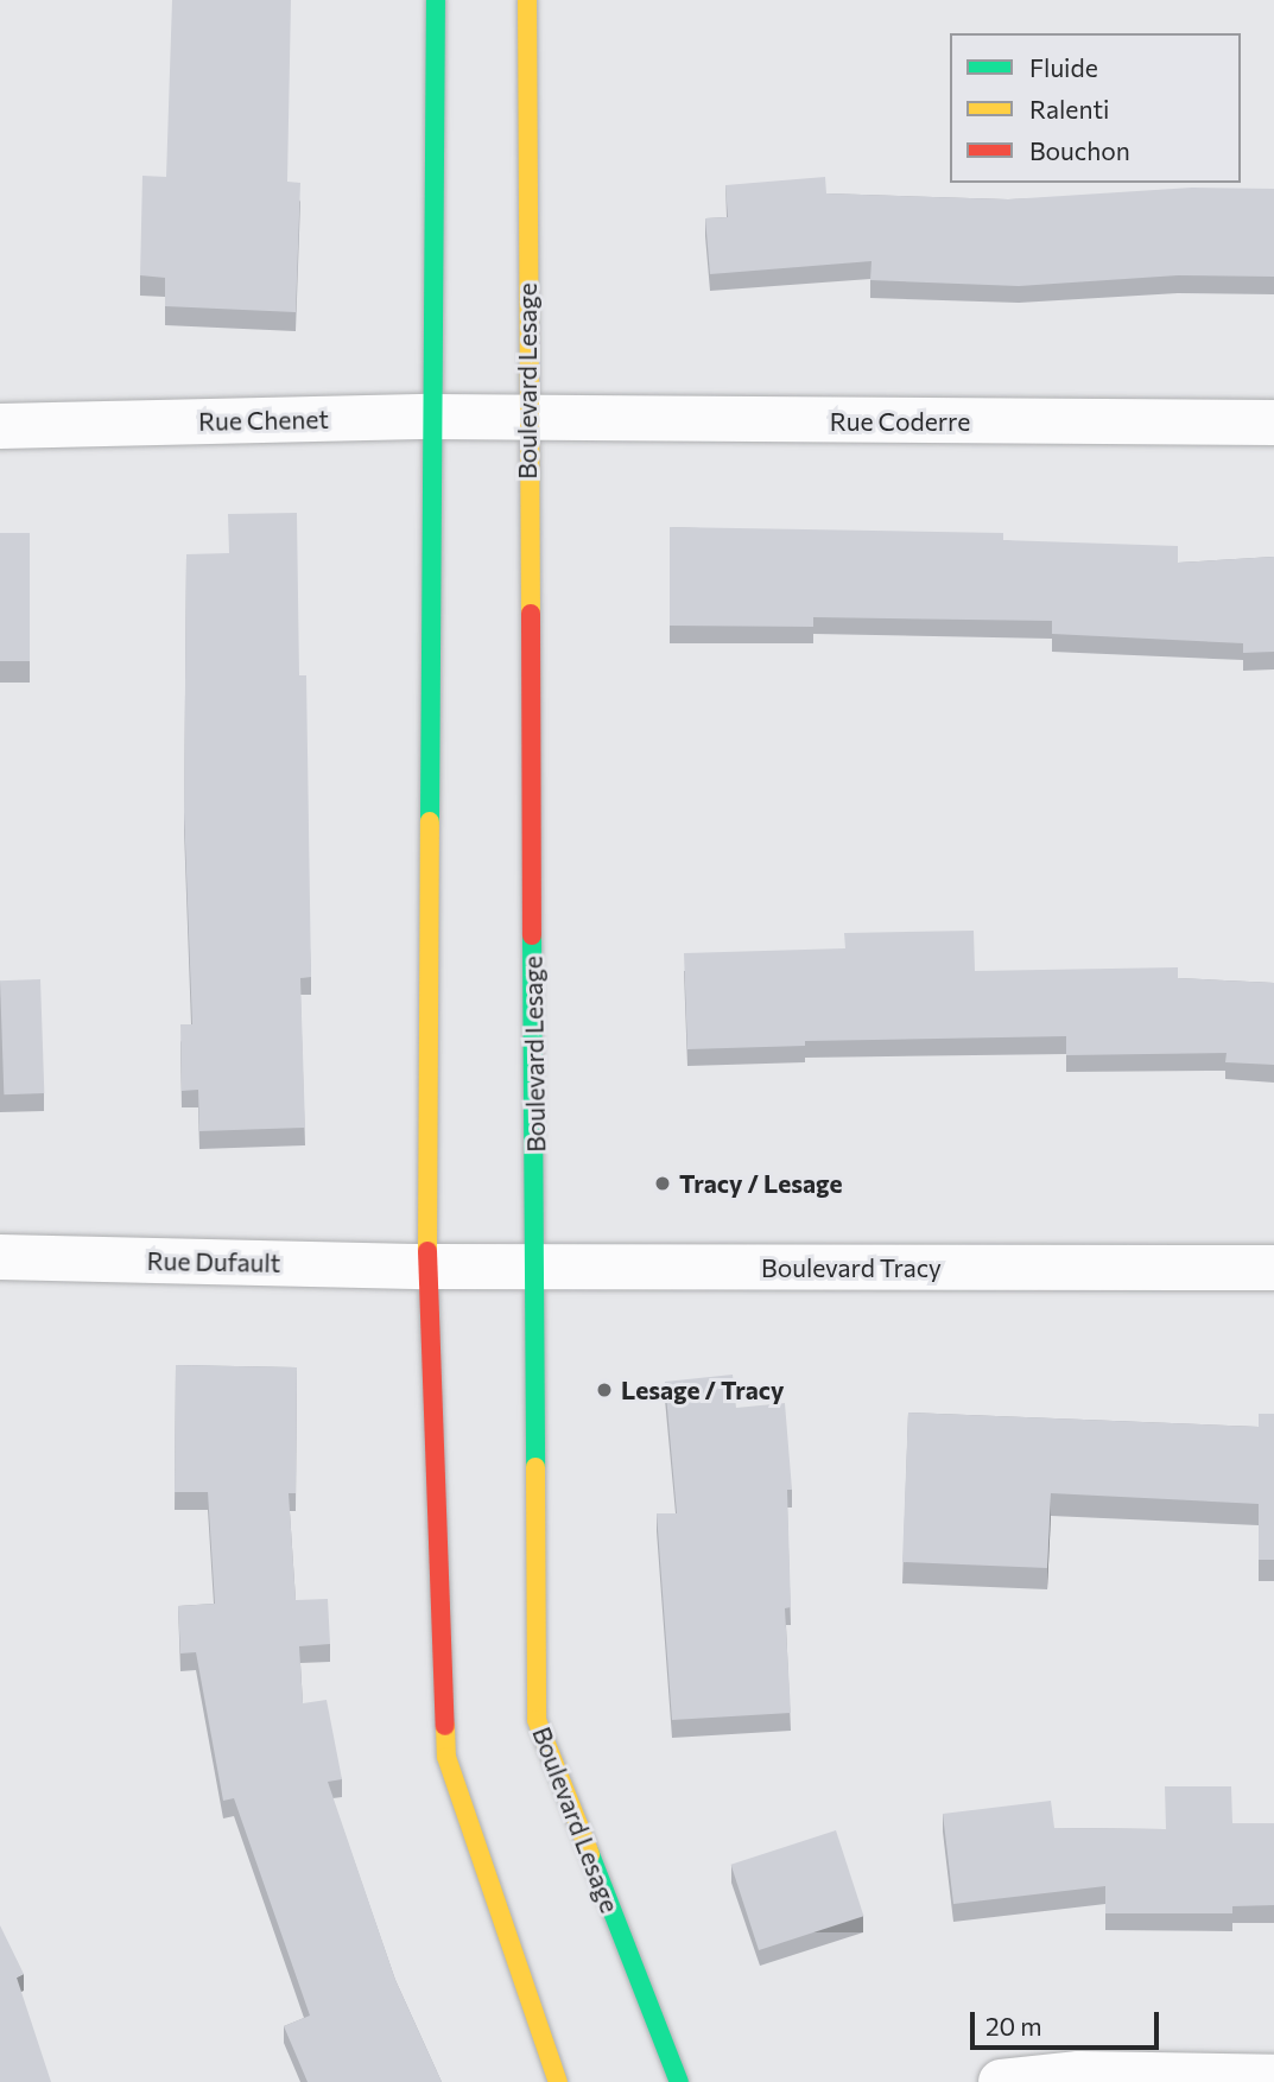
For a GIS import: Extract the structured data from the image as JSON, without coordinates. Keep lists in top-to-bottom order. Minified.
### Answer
{"streets":{"street":["Boulevard Lesage","Rue Chenet","Rue Coderre","Rue Dufault","Boulevard Tracy"]},"crossings":[["Boulevard Lesage","Rue Chenet"],["Boulevard Lesage","Rue Coderre"],["Boulevard Lesage","Boulevard Tracy"],["Rue Chenet","Rue Coderre"],["Rue Dufault","Boulevard Tracy"]],"places":["Tracy / Lesage","Lesage / Tracy"],"legend":["Fluide","Ralenti","Bouchon"],"scale_bar":"20 m"}
